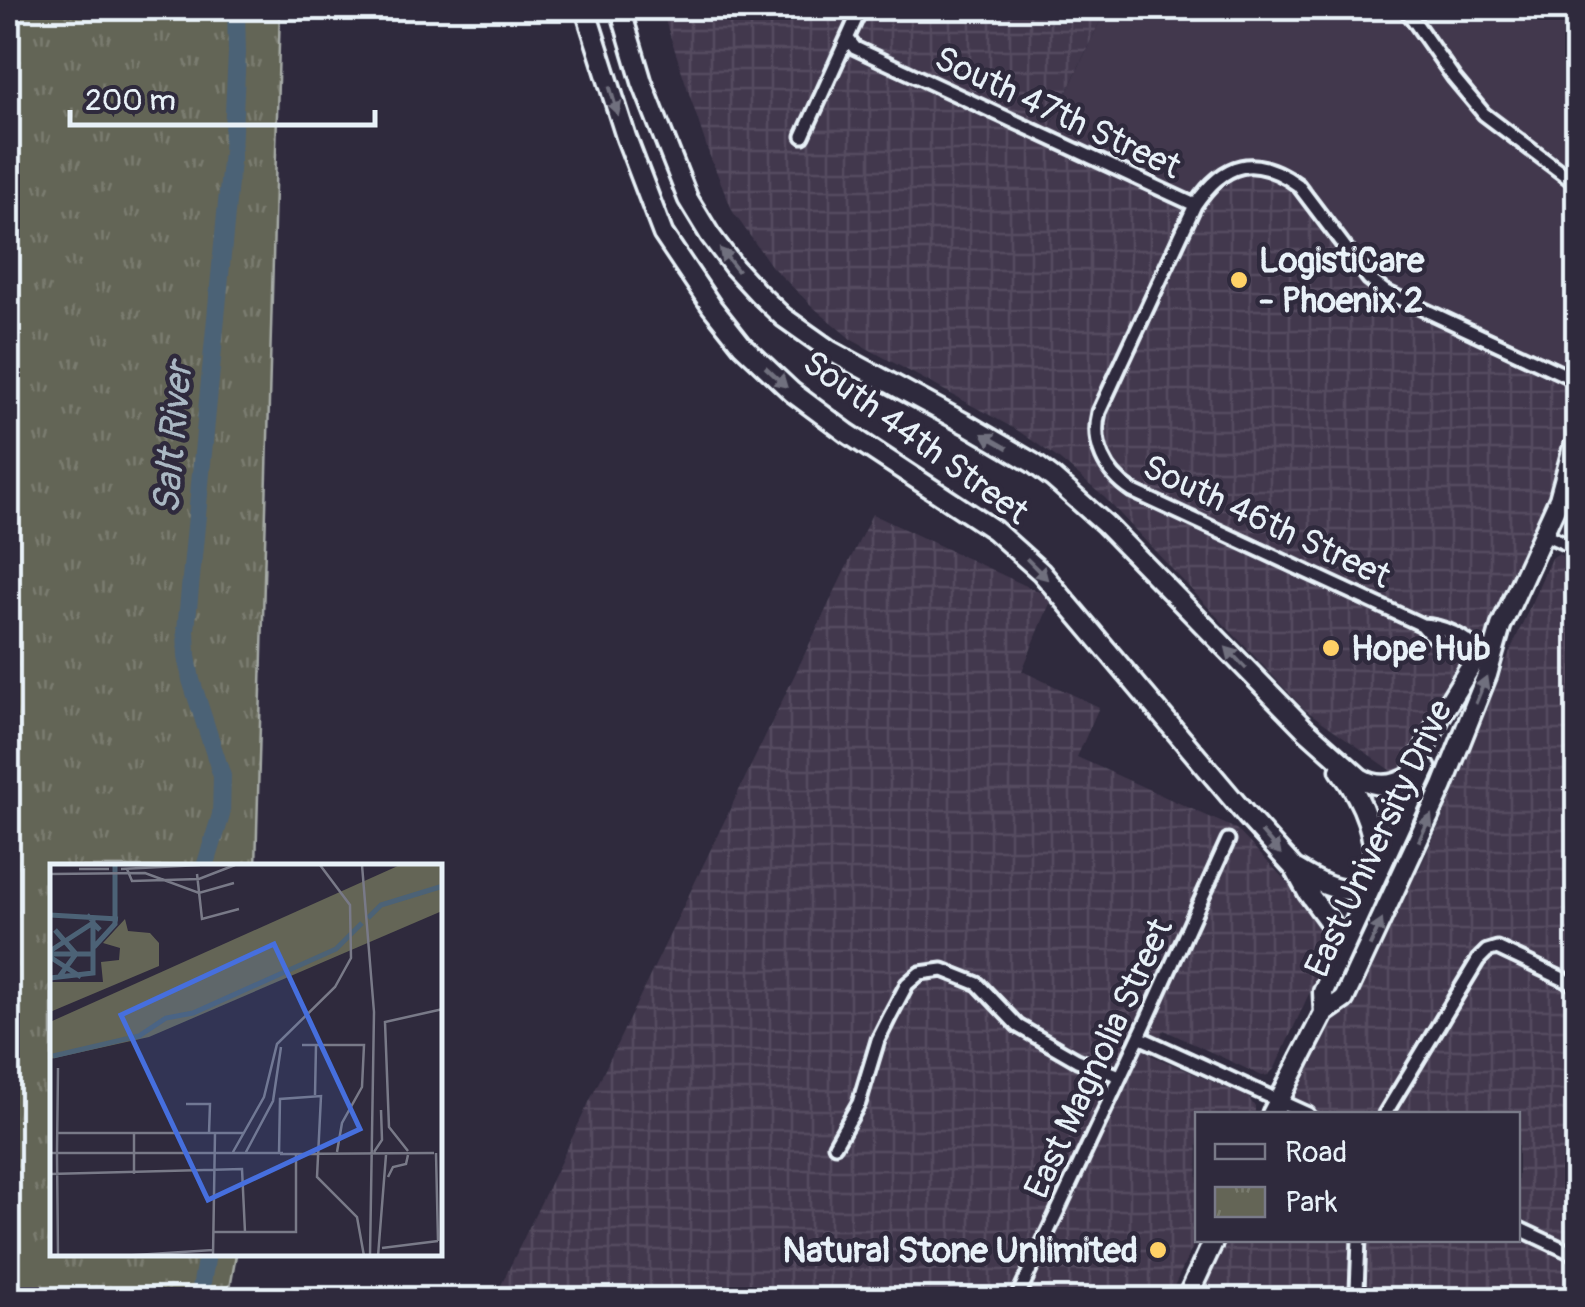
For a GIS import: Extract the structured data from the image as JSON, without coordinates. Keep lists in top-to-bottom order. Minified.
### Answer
{"streets":{"main road":["South 44th Street","East University Drive"],"street":["South 47th Street","South 46th Street","East Magnolia Street"]},"crossings":[["South 47th Street","South 46th Street"],["South 46th Street","East University Drive"]],"water":["Salt River"],"places":["LogistiCare - Phoenix 2","Hope Hub","Natural Stone Unlimited"],"legend":["Road","Park"],"scale_bar":"200 m"}
